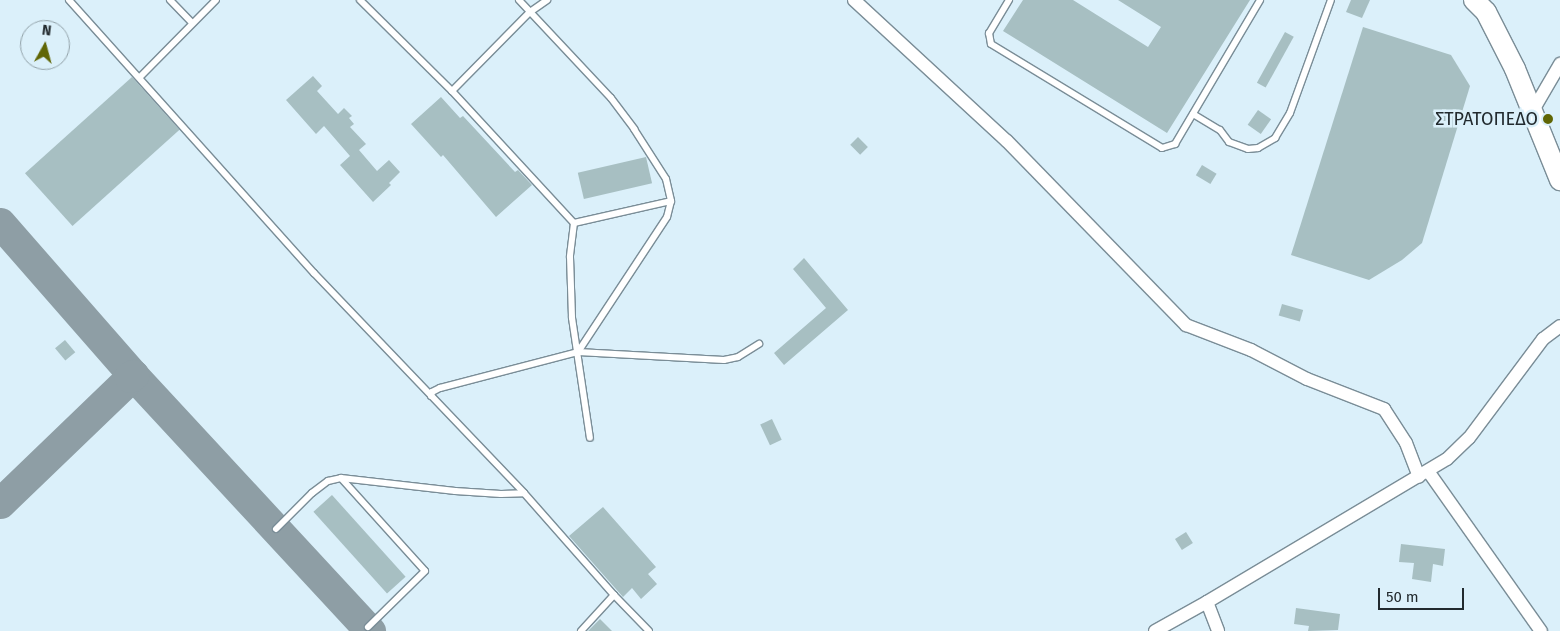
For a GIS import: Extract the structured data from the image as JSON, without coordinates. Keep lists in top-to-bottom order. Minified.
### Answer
{"places":["ΣΤΡΑΤΟΠΕΔΟ"],"scale_bar":"50 m","north":"top"}
